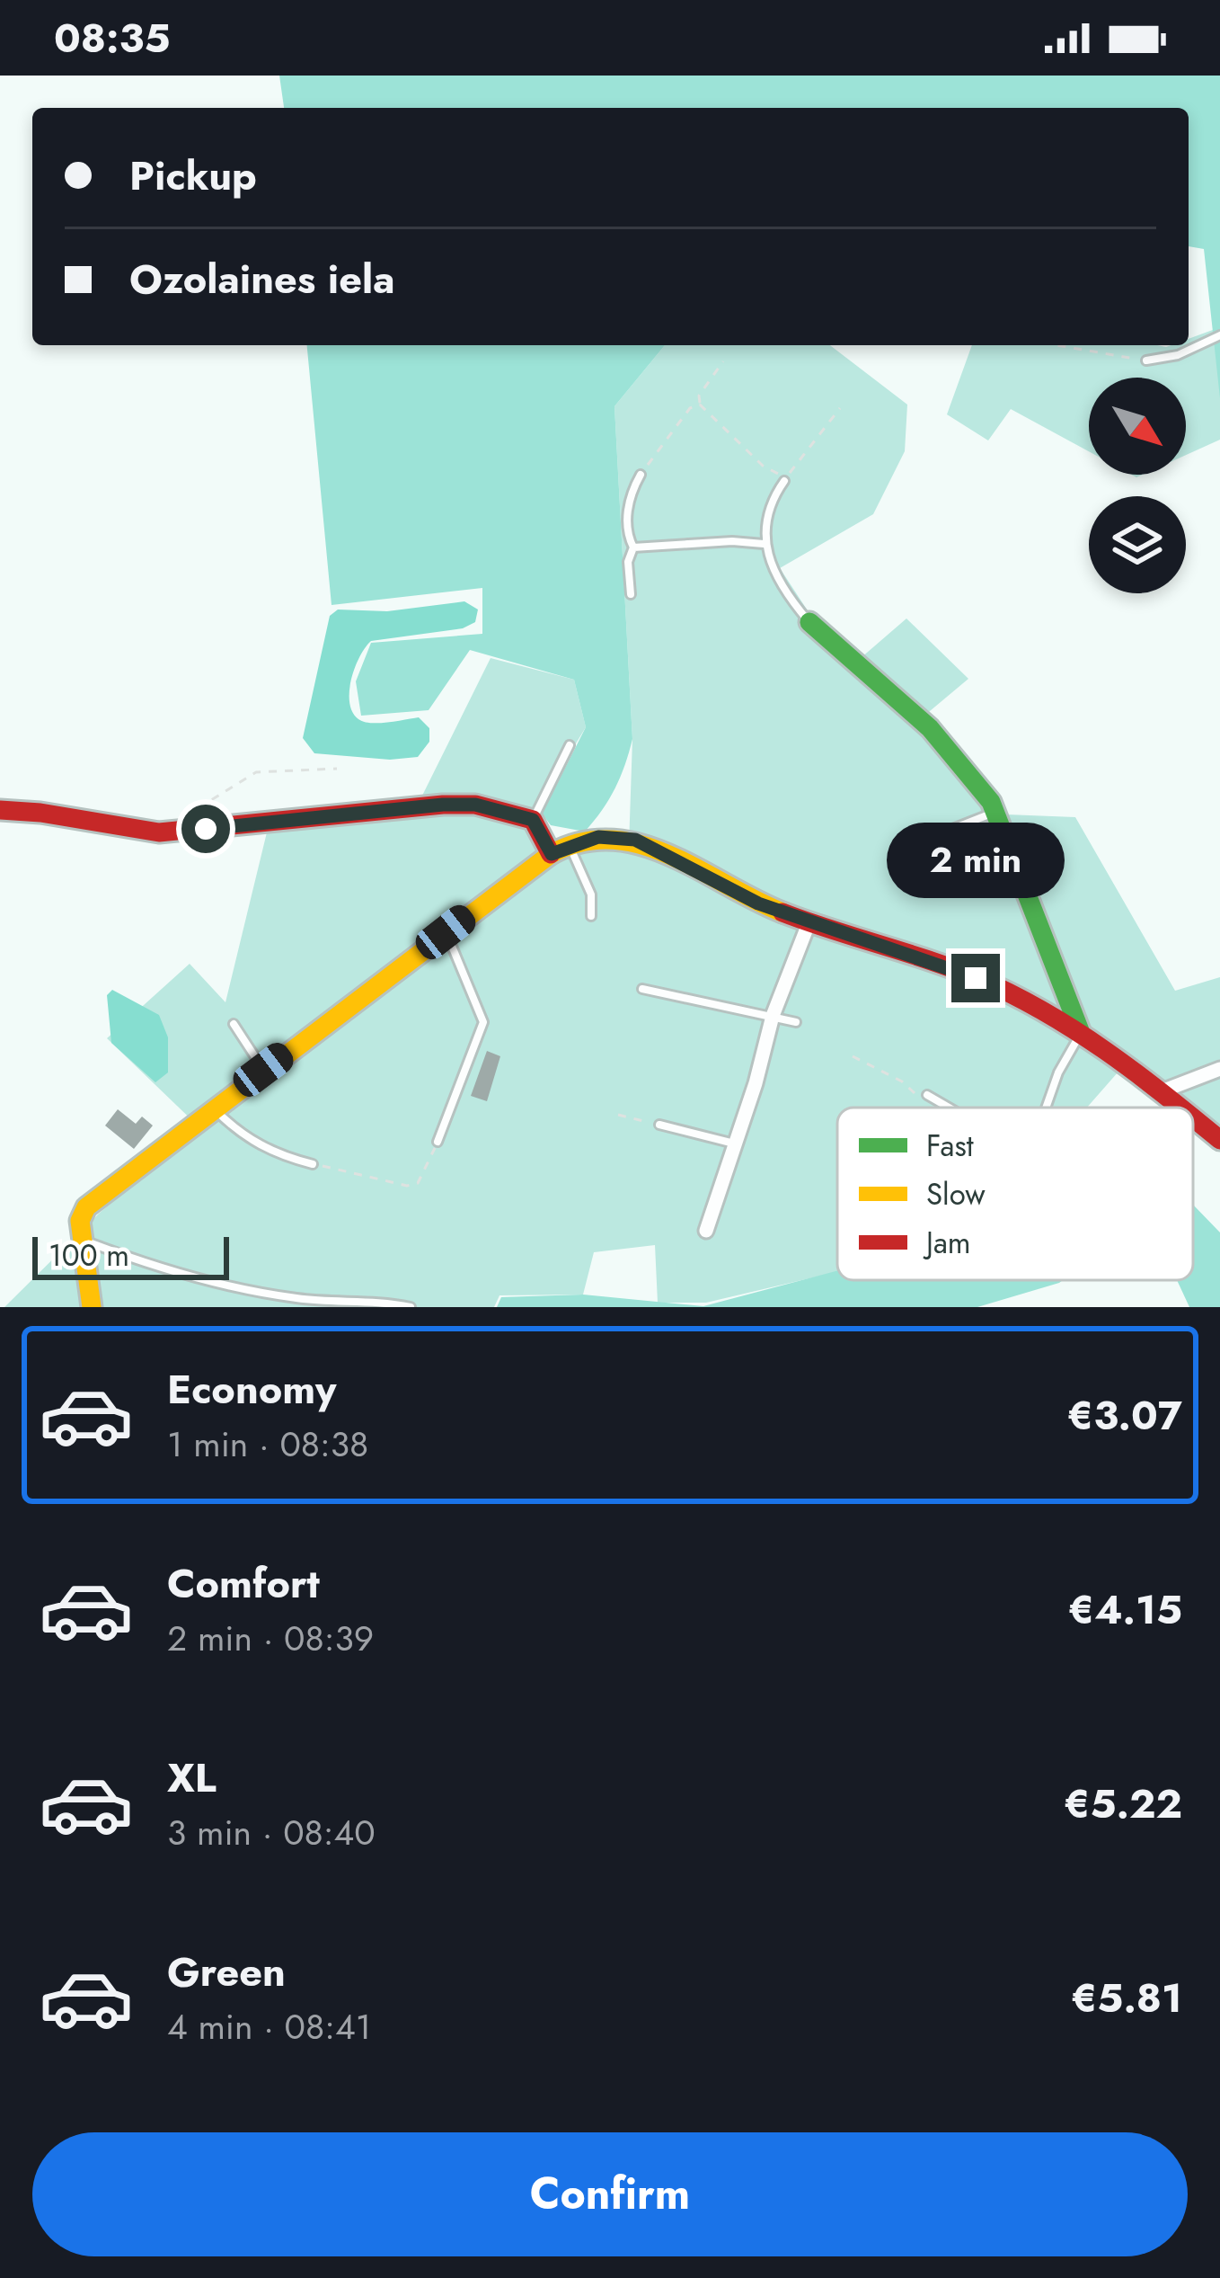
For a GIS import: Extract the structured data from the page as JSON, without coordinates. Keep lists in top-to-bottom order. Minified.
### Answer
{"legend":["Fast","Slow","Jam"],"scale_bar":"100 m","north":"bottom right","page":{"status":"08:35","banner":["Pickup","Ozolaines iela"],"bubble":"2 min","scale":"100 m","list":[{"name":"Economy","note":"1 min · 08:38","value":"€3.07"},{"name":"Comfort","note":"2 min · 08:39","value":"€4.15"},{"name":"XL","note":"3 min · 08:40","value":"€5.22"},{"name":"Green","note":"4 min · 08:41","value":"€5.81"}],"buttons":"Confirm"}}
